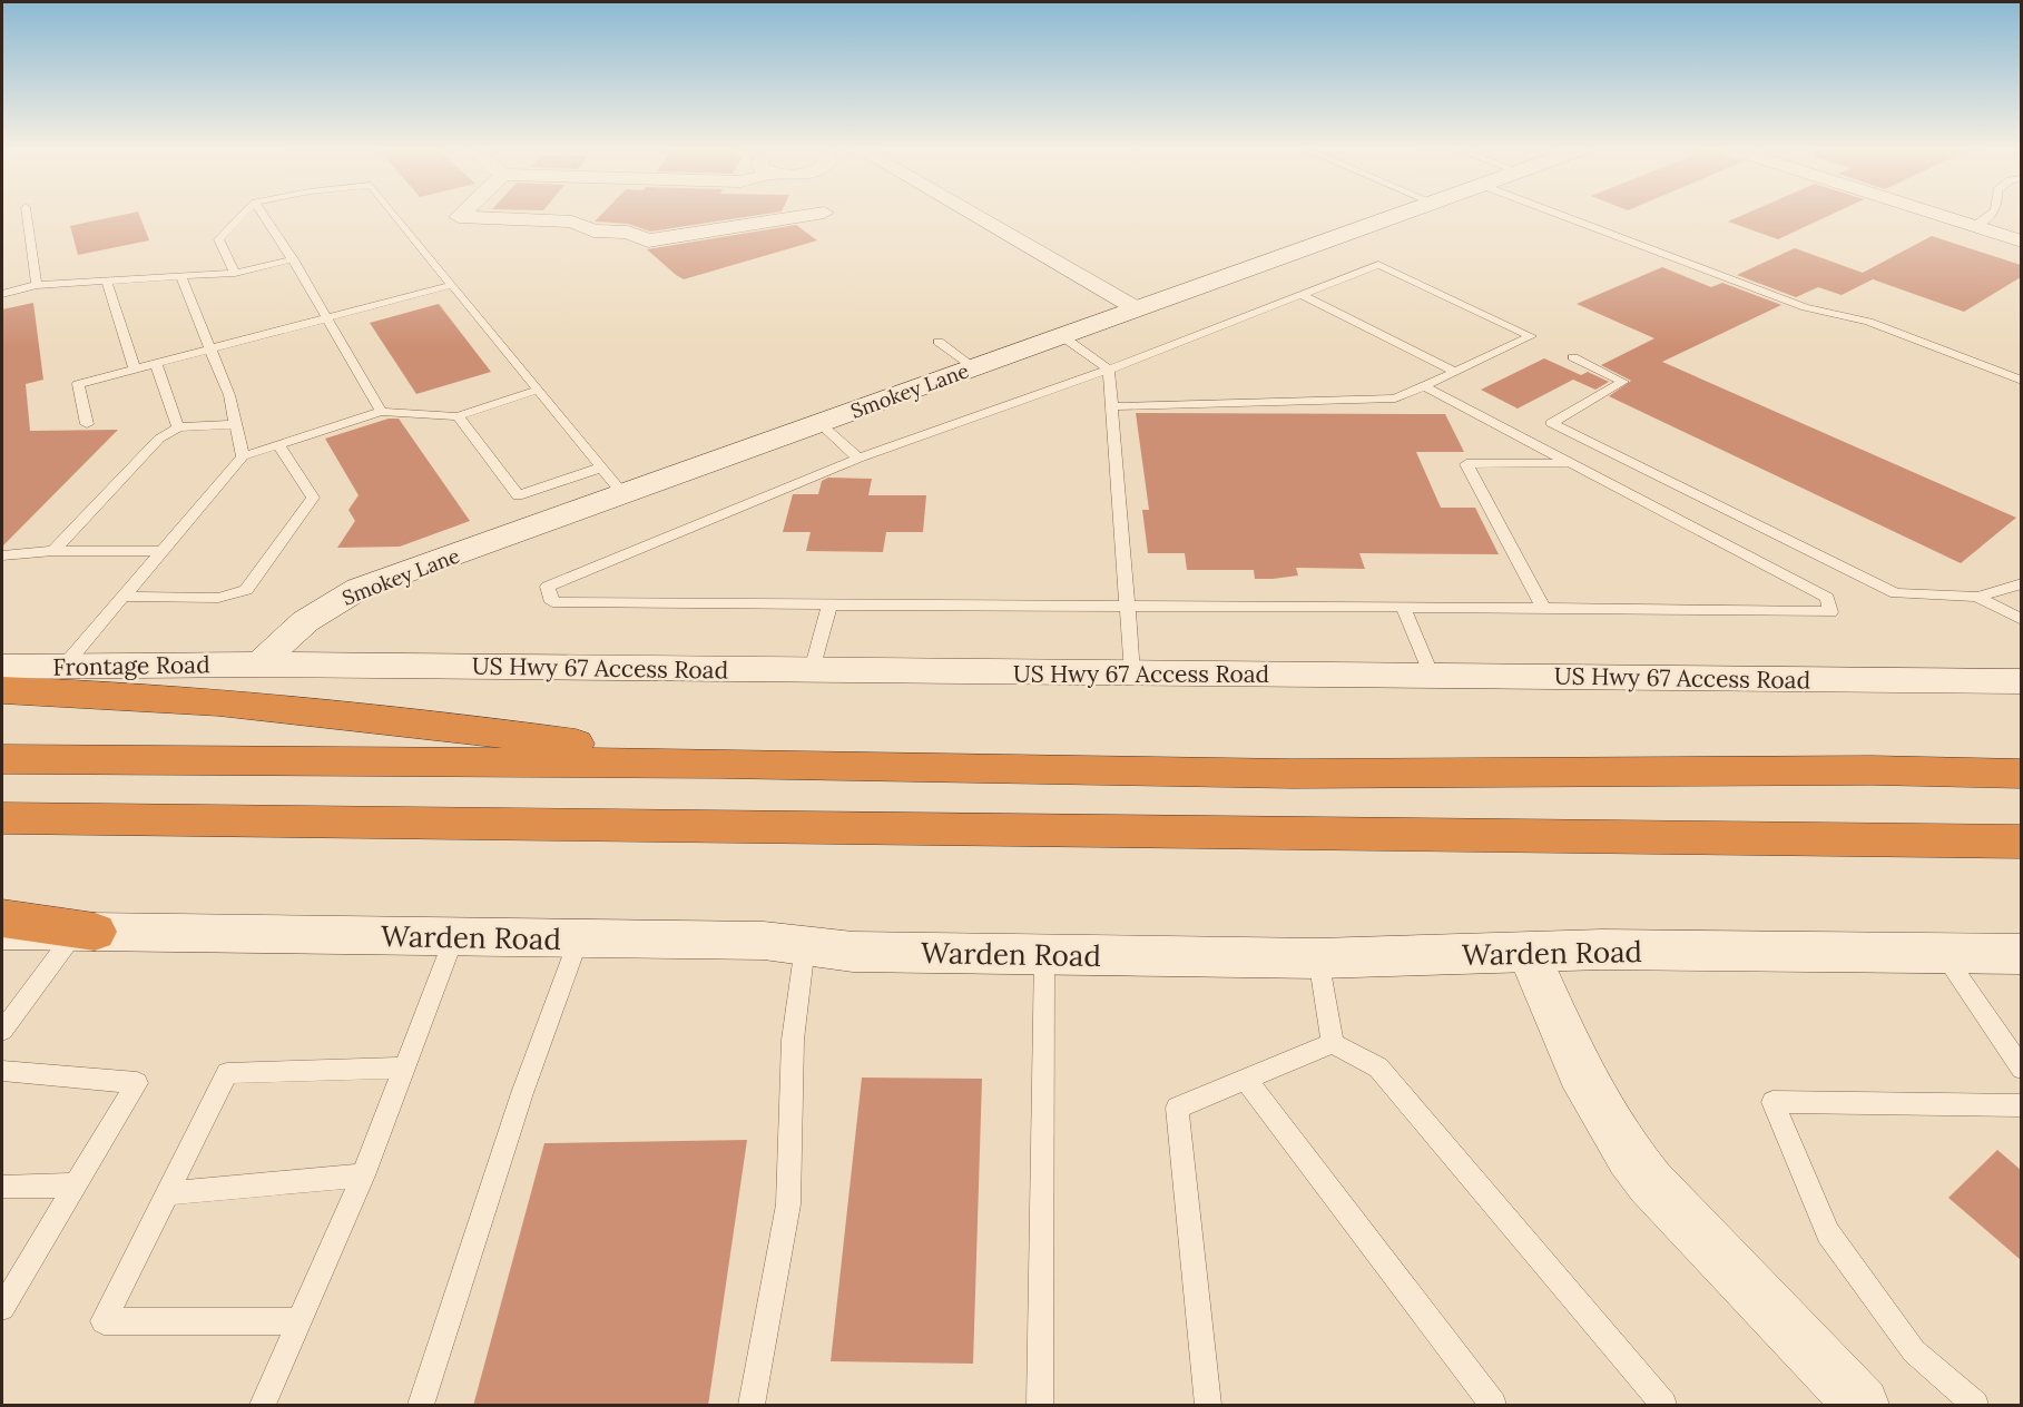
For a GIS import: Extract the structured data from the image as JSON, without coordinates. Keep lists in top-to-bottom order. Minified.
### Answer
{"streets":{"main road":["Smokey Lane","Frontage Road","US Hwy 67 Access Road","Warden Road"]},"crossings":[["Smokey Lane","Frontage Road"],["Smokey Lane","US Hwy 67 Access Road"],["Frontage Road","US Hwy 67 Access Road"]]}
